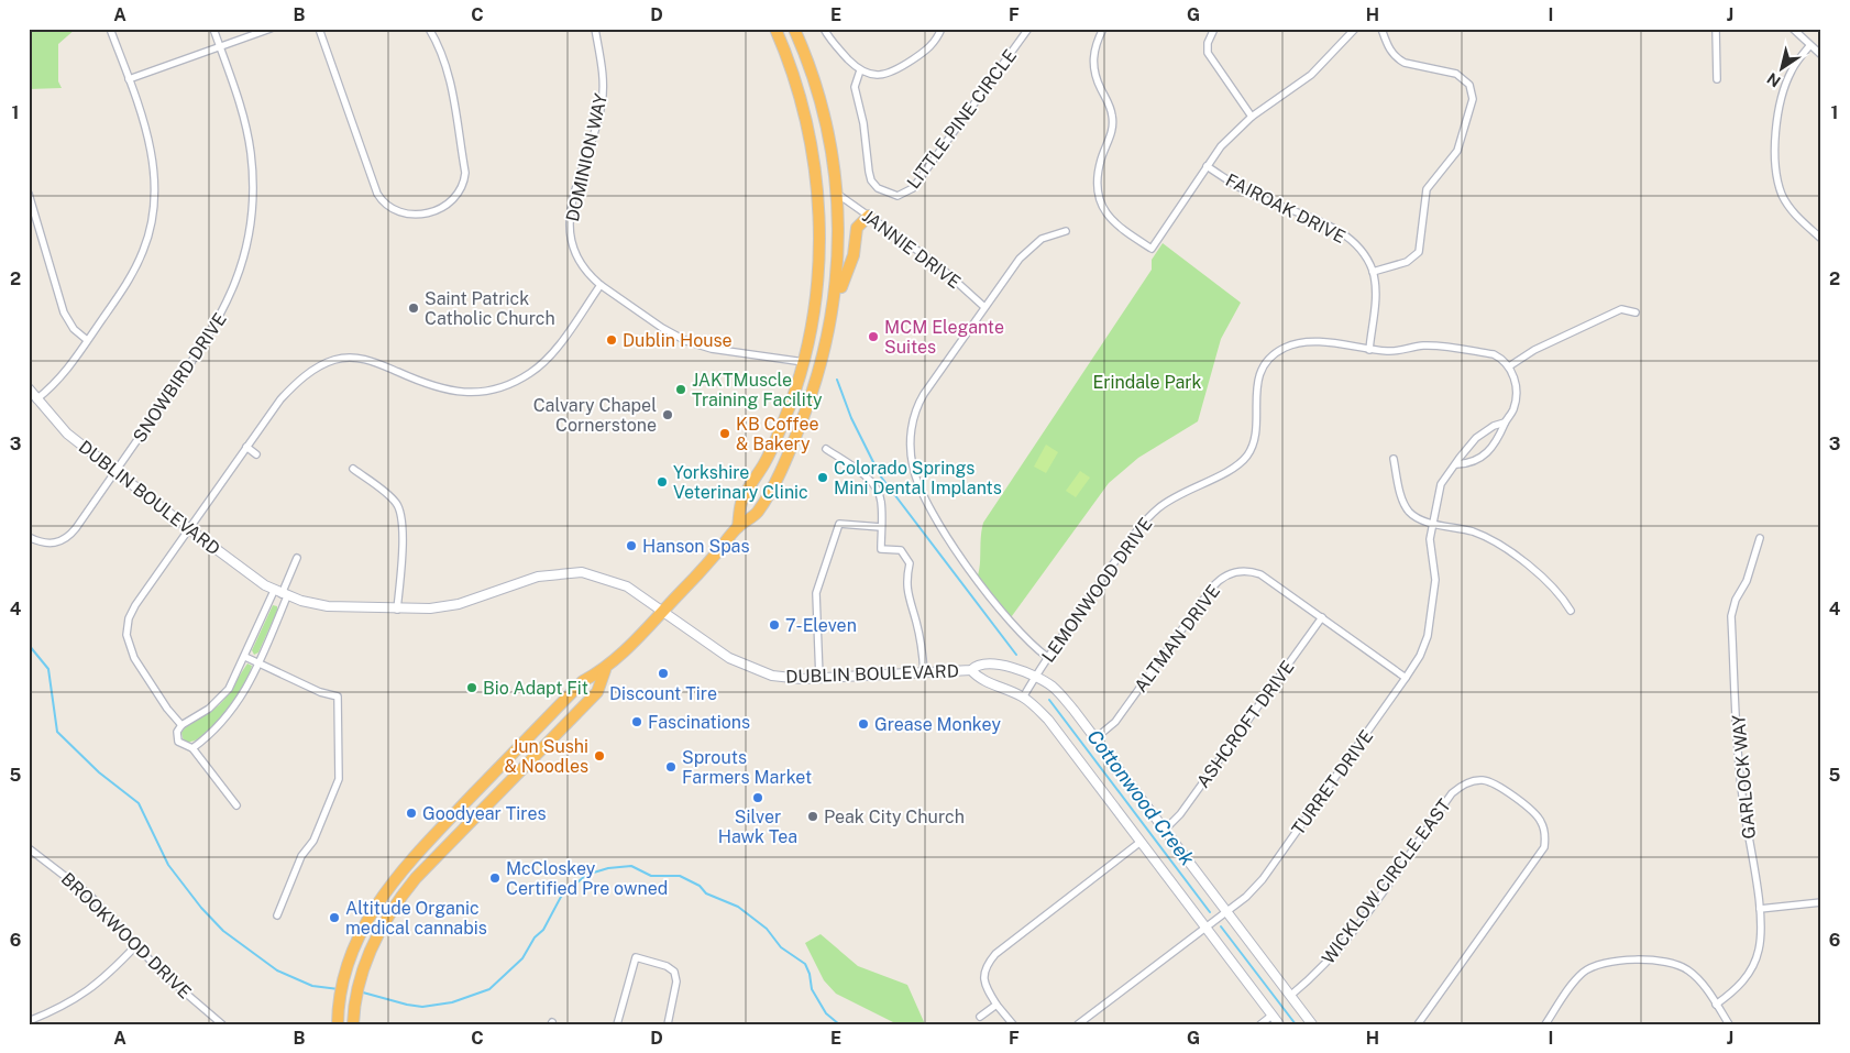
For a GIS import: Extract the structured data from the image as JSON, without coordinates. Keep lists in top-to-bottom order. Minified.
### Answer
{"streets":{"main road":["DUBLIN BOULEVARD"],"street":["LITTLE PINE CIRCLE","DOMINION WAY","FAIROAK DRIVE","JANNIE DRIVE","SNOWBIRD DRIVE","LEMONWOOD DRIVE","ALTMAN DRIVE","ASHCROFT DRIVE","GARLOCK WAY","TURRET DRIVE","WICKLOW CIRCLE EAST","BROOKWOOD DRIVE"]},"crossings":[["FAIROAK DRIVE","LEMONWOOD DRIVE"],["SNOWBIRD DRIVE","DUBLIN BOULEVARD"],["DUBLIN BOULEVARD","LEMONWOOD DRIVE"],["DUBLIN BOULEVARD","ALTMAN DRIVE"],["DUBLIN BOULEVARD","ASHCROFT DRIVE"],["DUBLIN BOULEVARD","TURRET DRIVE"],["DUBLIN BOULEVARD","WICKLOW CIRCLE EAST"],["ALTMAN DRIVE","ASHCROFT DRIVE"],["ALTMAN DRIVE","TURRET DRIVE"]],"water":["Cottonwood Creek"],"parks":["Erindale Park"],"places":["Saint Patrick Catholic Church","MCM Elegante Suites","Dublin House","JAKTMuscle Training Facility","Calvary Chapel Cornerstone","KB Coffee & Bakery","Colorado Springs Mini Dental Implants","Yorkshire Veterinary Clinic","Hanson Spas","7-Eleven","Discount Tire","Bio Adapt Fit","Fascinations","Grease Monkey","Jun Sushi & Noodles","Sprouts Farmers Market","Silver Hawk Tea","Goodyear Tires","Peak City Church","McCloskey Certified Pre owned","Altitude Organic medical cannabis"],"north":"bottom left","grid":{"columns":["A","B","C","D","E","F","G","H","I","J"],"rows":["1","2","3","4","5","6"]}}
